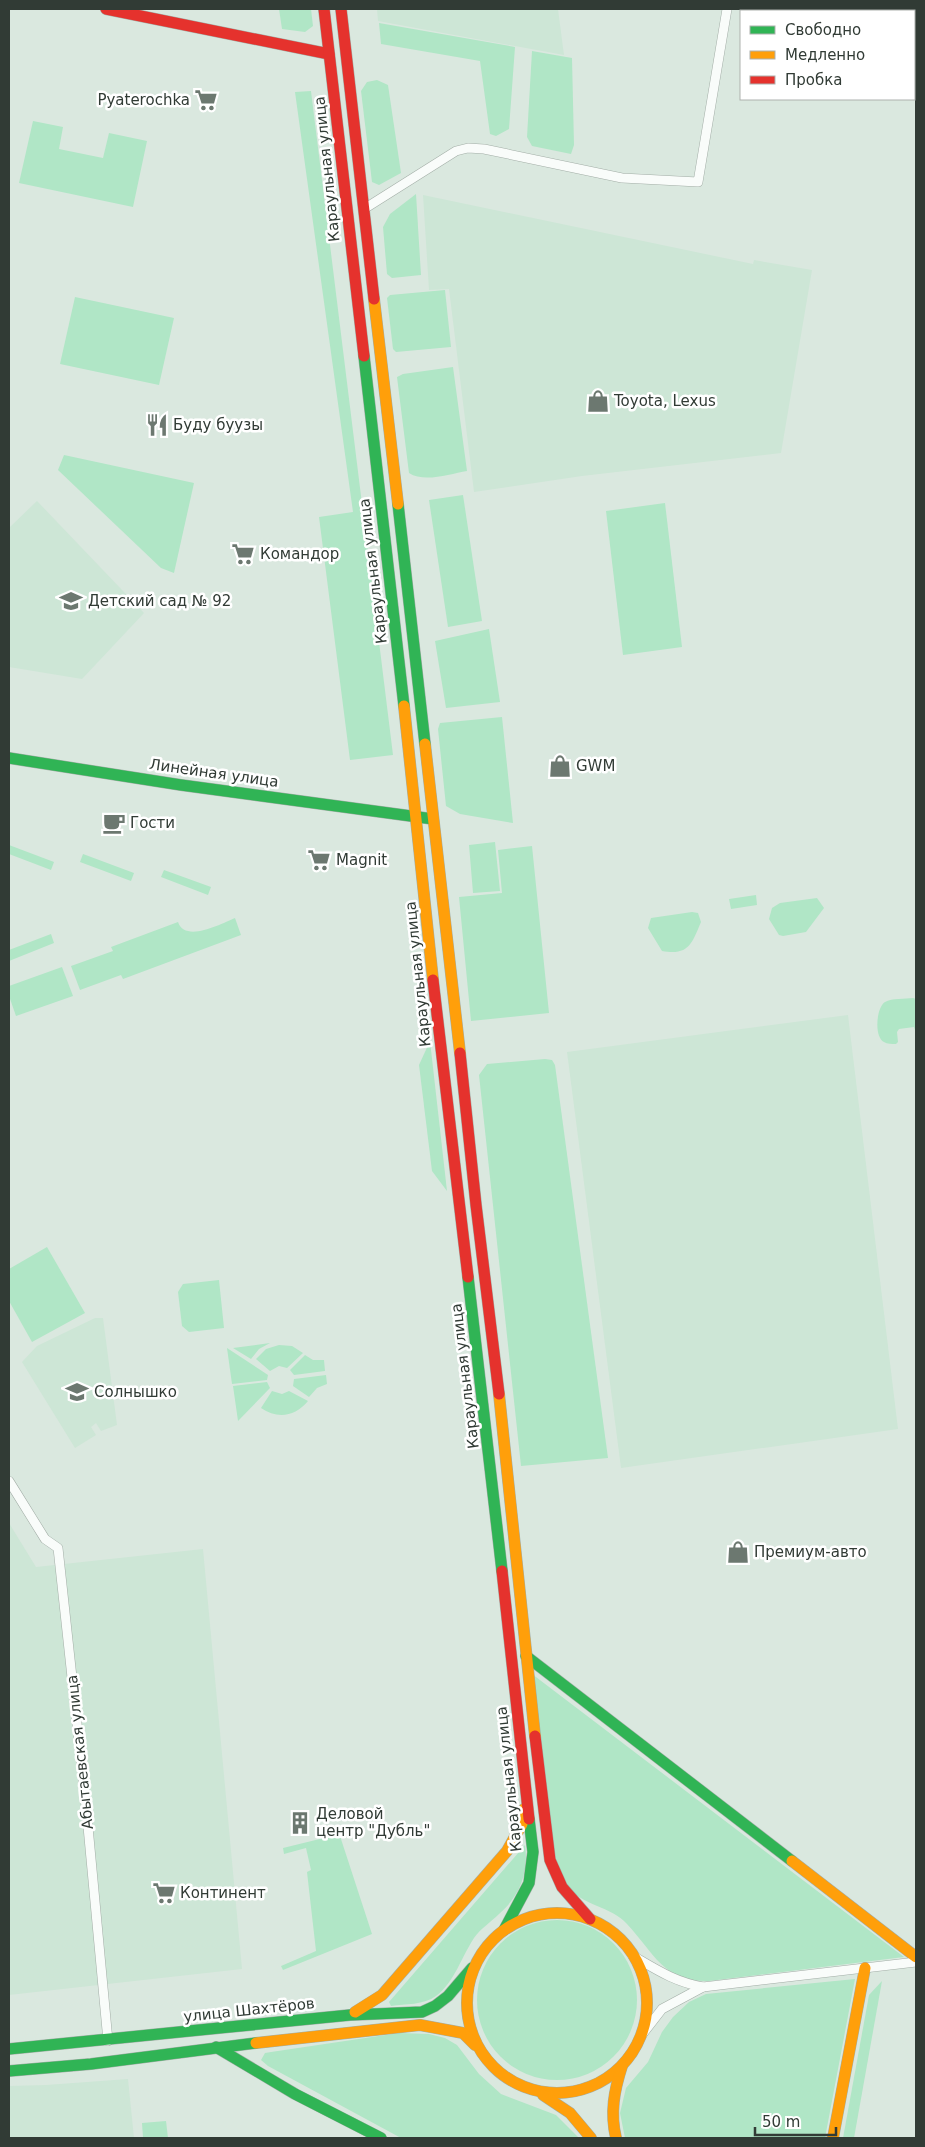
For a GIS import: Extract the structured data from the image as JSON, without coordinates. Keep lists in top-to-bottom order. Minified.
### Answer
{"streets":{"main road":["Караульная улица","Линейная улица","улица Шахтёров"],"street":["Абытаевская улица"]},"crossings":[["Караульная улица","Линейная улица"],["Караульная улица","улица Шахтёров"],["Абытаевская улица","улица Шахтёров"]],"places":{"supermarket":["Pyaterochka","Командор","Magnit","Континент"],"shop":["Toyota, Lexus","GWM","Премиум-авто"],"restaurant":["Буду буузы"],"school or university":["Детский сад № 92","Солнышко"],"cafe":["Гости"],"building":["Деловой центр \"Дубль\""]},"legend":["Свободно","Медленно","Пробка"],"scale_bar":"50 m"}
